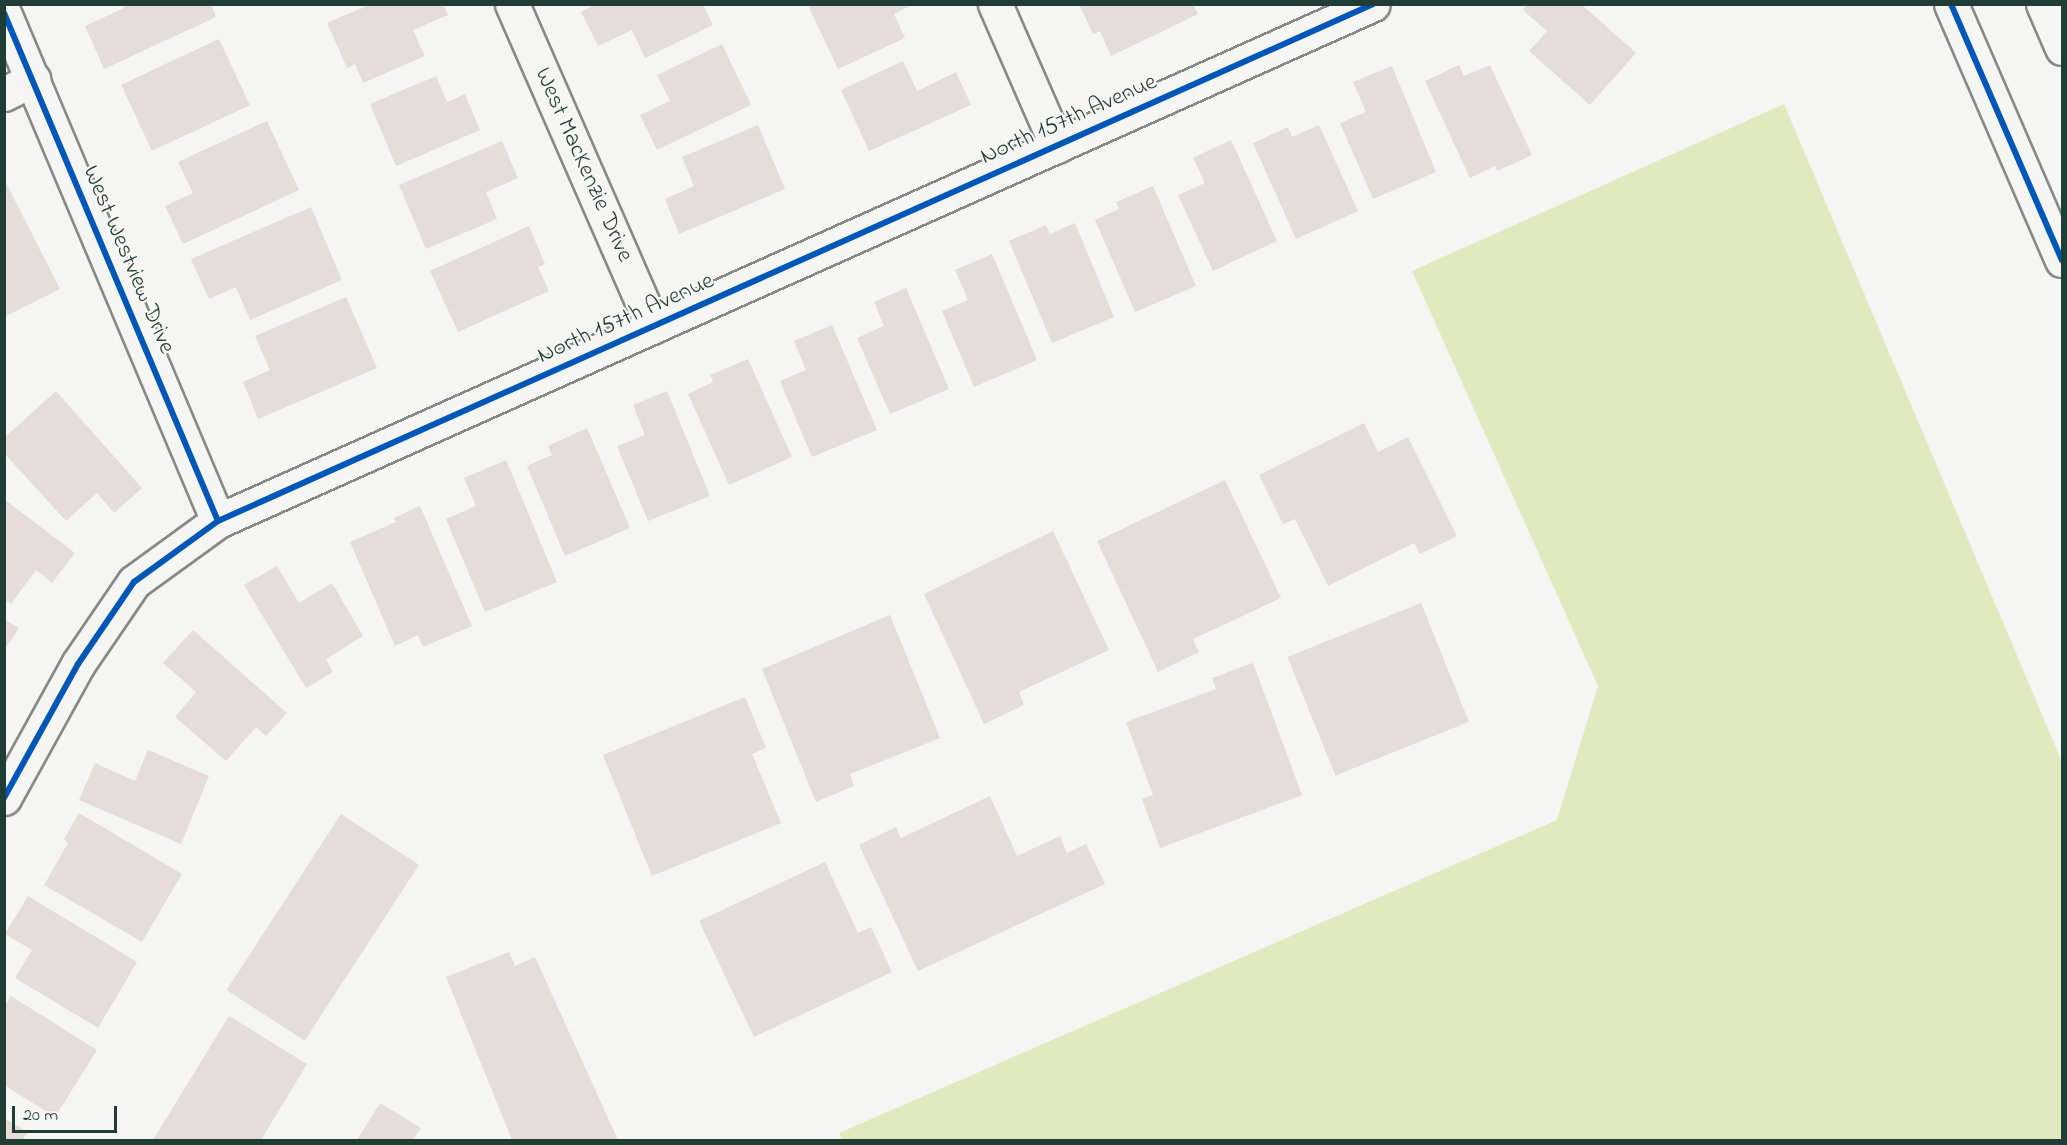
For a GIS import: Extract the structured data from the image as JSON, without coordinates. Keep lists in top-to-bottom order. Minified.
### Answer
{"streets":{"street":["North 157th Avenue","West MacKenzie Drive","West Westview Drive"]},"crossings":[["North 157th Avenue","West MacKenzie Drive"],["North 157th Avenue","West Westview Drive"]],"scale_bar":"20 m"}
